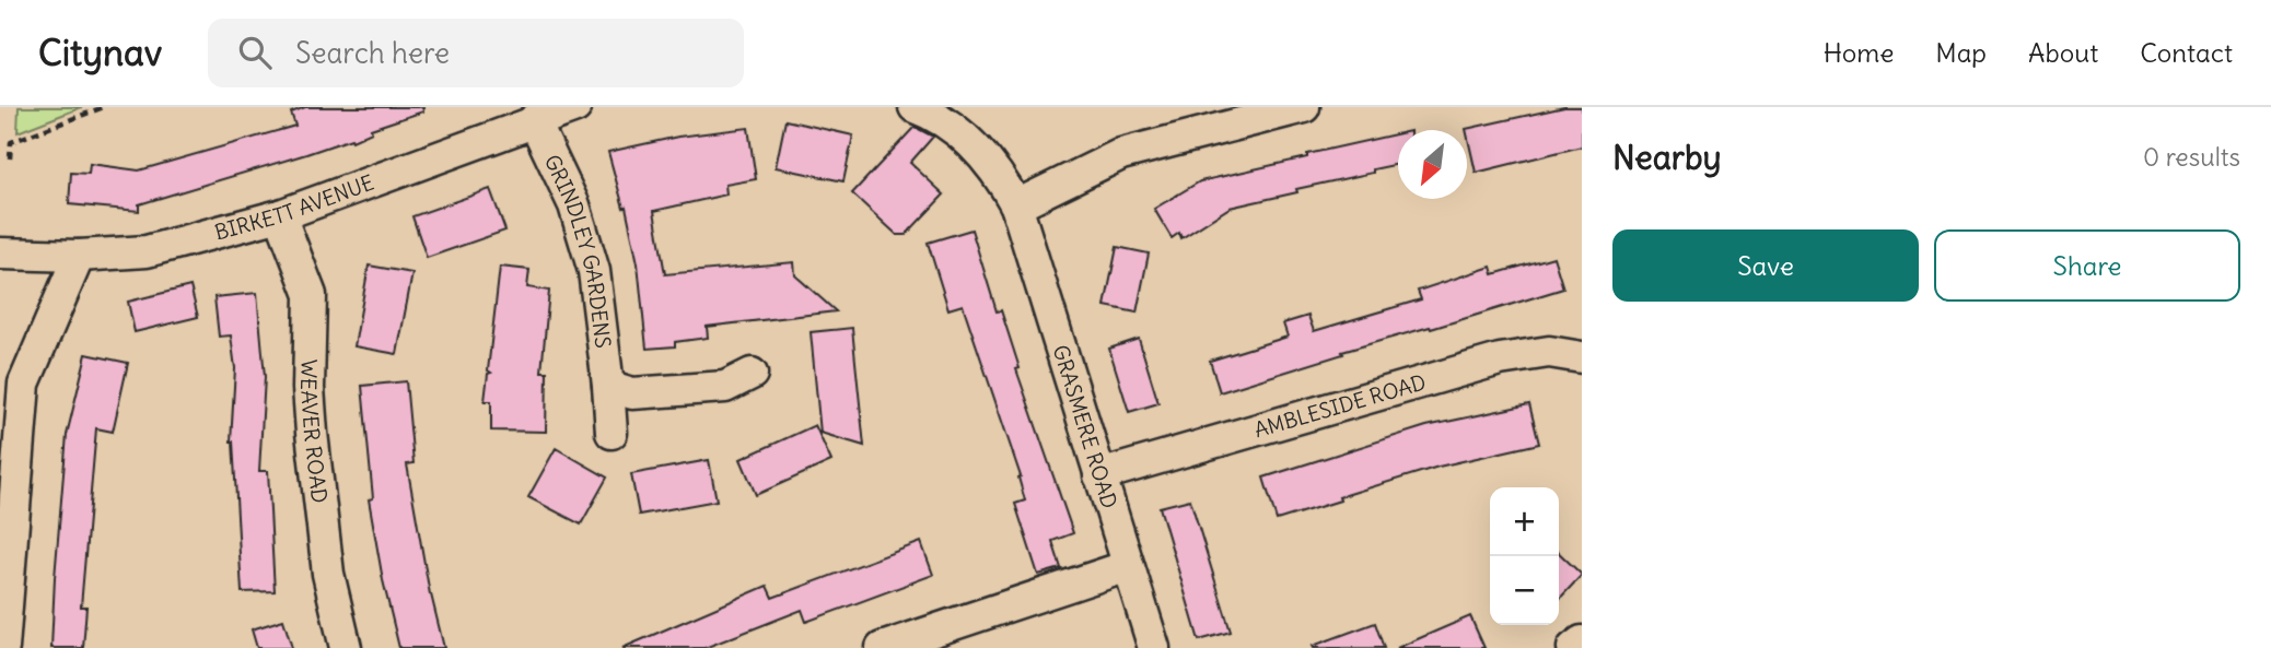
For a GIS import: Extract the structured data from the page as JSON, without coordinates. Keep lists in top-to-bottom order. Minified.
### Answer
{"streets":{"street":["BIRKETT AVENUE","GRINDLEY GARDENS","AMBLESIDE ROAD","GRASMERE ROAD","WEAVER ROAD"]},"crossings":[["BIRKETT AVENUE","GRINDLEY GARDENS"],["BIRKETT AVENUE","WEAVER ROAD"],["AMBLESIDE ROAD","GRASMERE ROAD"]],"north":"bottom left","page":{"header":"Citynav","search":"Search here","nav":["Home","Map","About","Contact"],"heading":["Nearby","0 results"],"buttons":["Save","Share"],"map_buttons":["+","−"]}}
